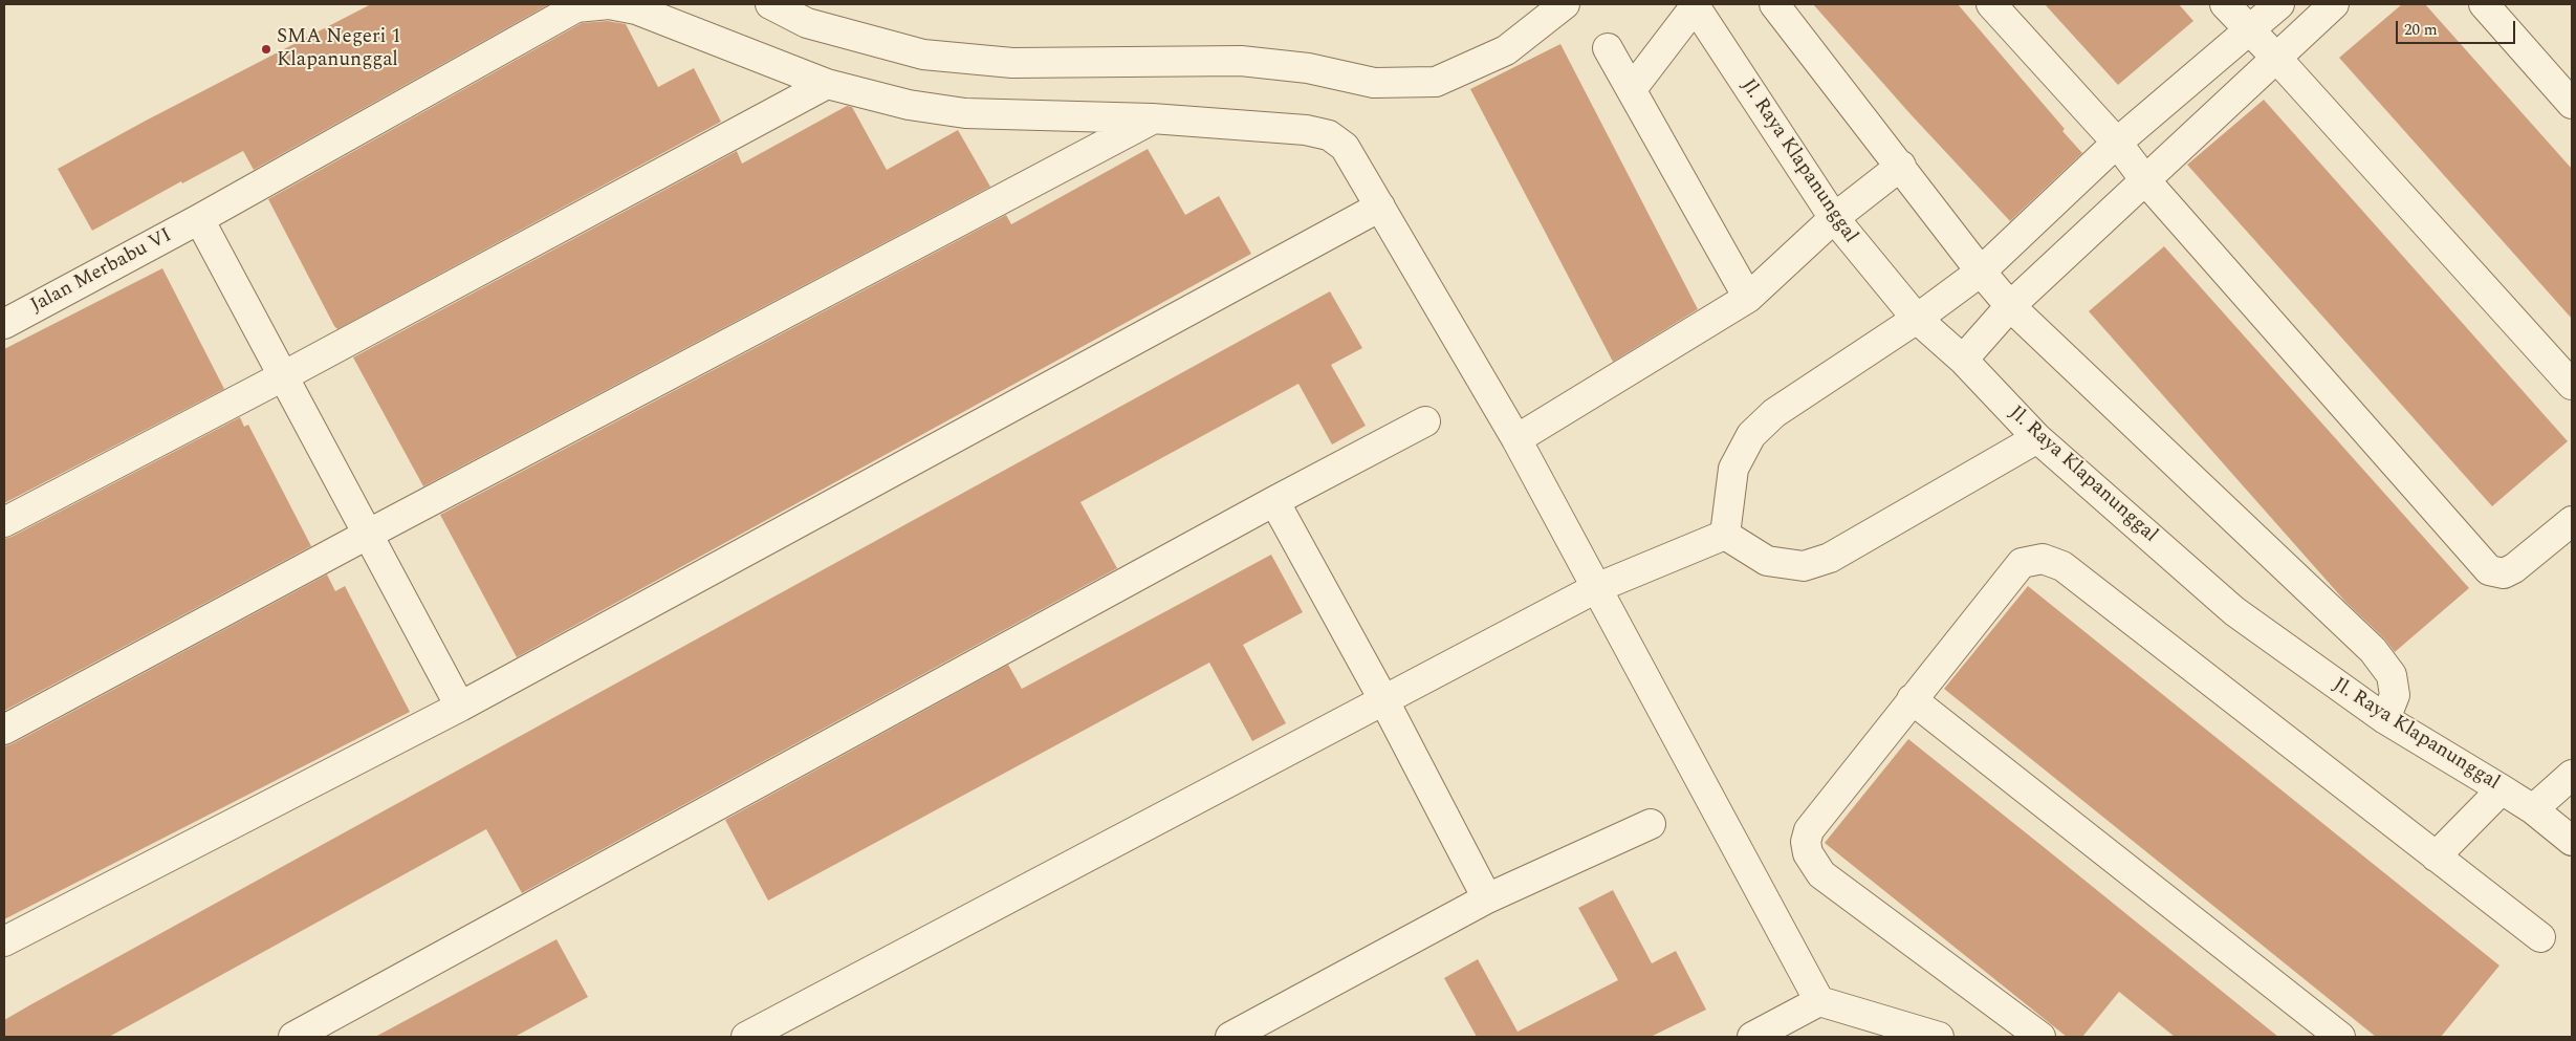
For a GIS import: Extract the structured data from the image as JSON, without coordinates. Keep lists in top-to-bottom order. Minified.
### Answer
{"streets":{"street":["Jl. Raya Klapanunggal","Jalan Merbabu VI"]},"places":["SMA Negeri 1 Klapanunggal"],"scale_bar":"20 m"}
